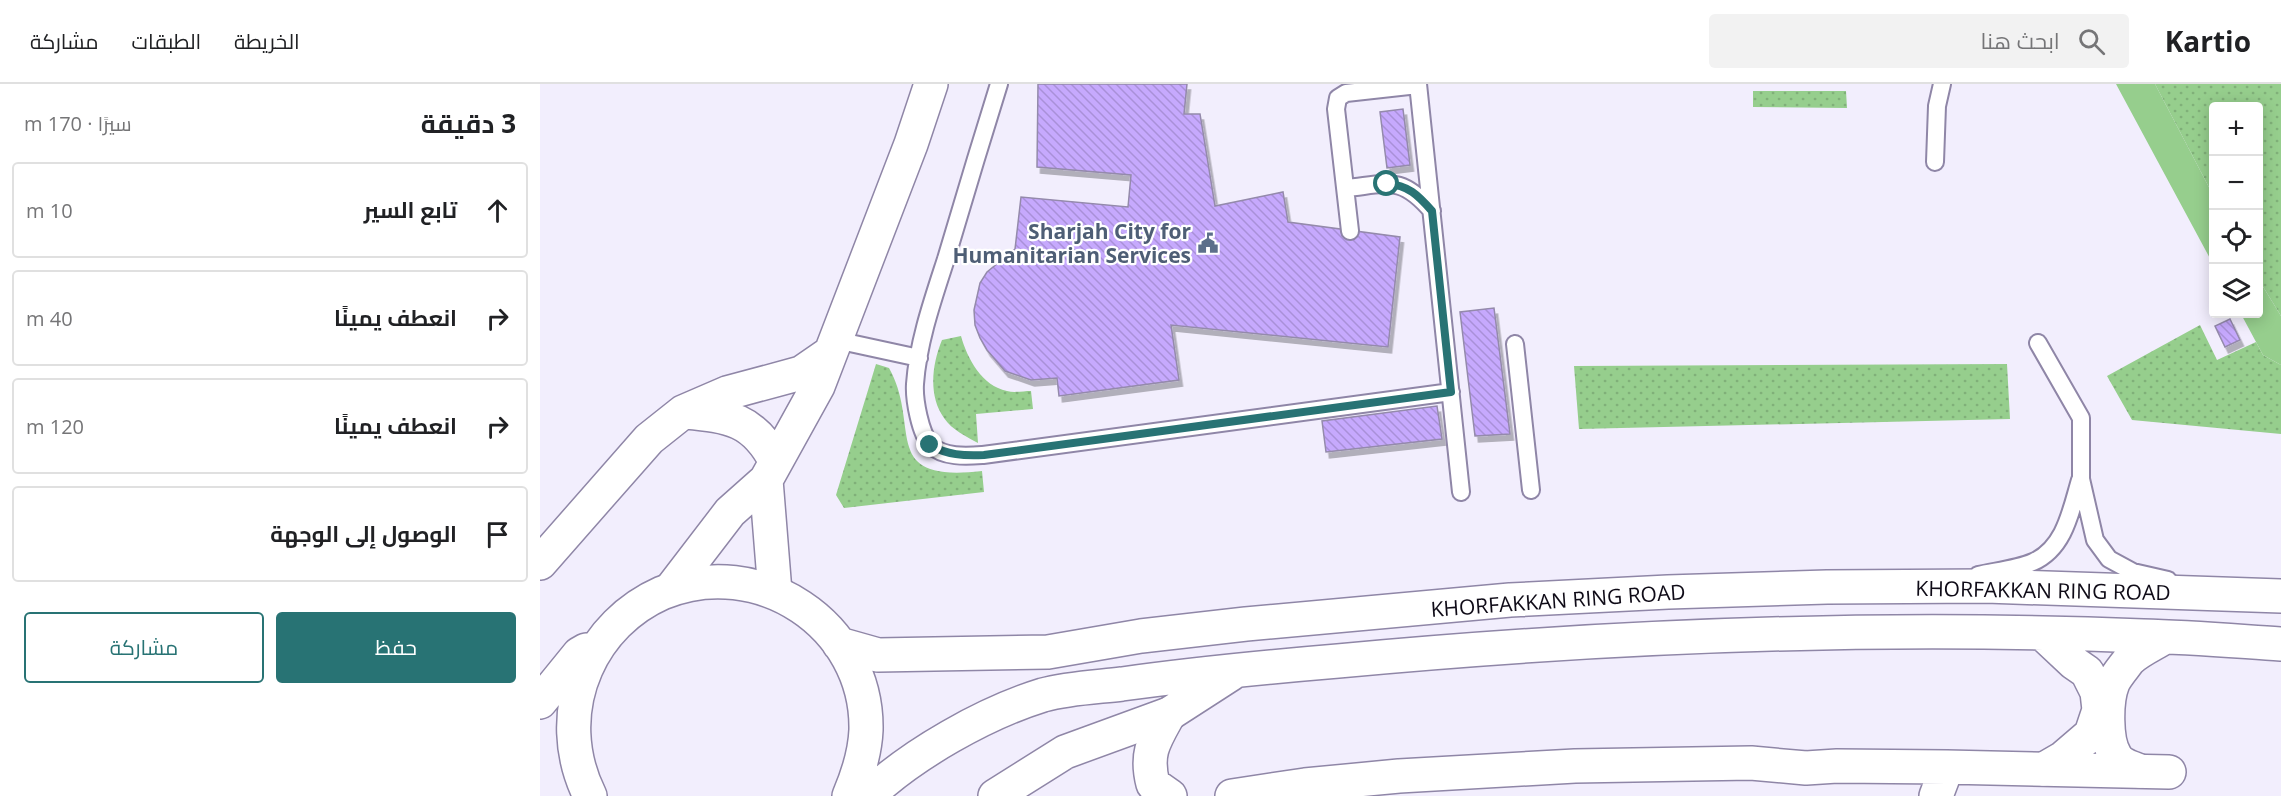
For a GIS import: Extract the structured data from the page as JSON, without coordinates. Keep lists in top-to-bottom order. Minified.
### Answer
{"streets":{"main road":["KHORFAKKAN RING ROAD"]},"places":{"public building":["Sharjah City for Humanitarian Services"]},"page":{"header":"Kartio","search":"ابحث هنا","nav":["الخريطة","الطبقات","مشاركة"],"heading":["3 دقيقة","سيرًا · 170 m"],"map_buttons":["+","−"],"list":[["تابع السير","10 m"],["انعطف يمينًا","40 m"],["انعطف يمينًا","120 m"],"الوصول إلى الوجهة"],"buttons":["حفظ","مشاركة"]}}
